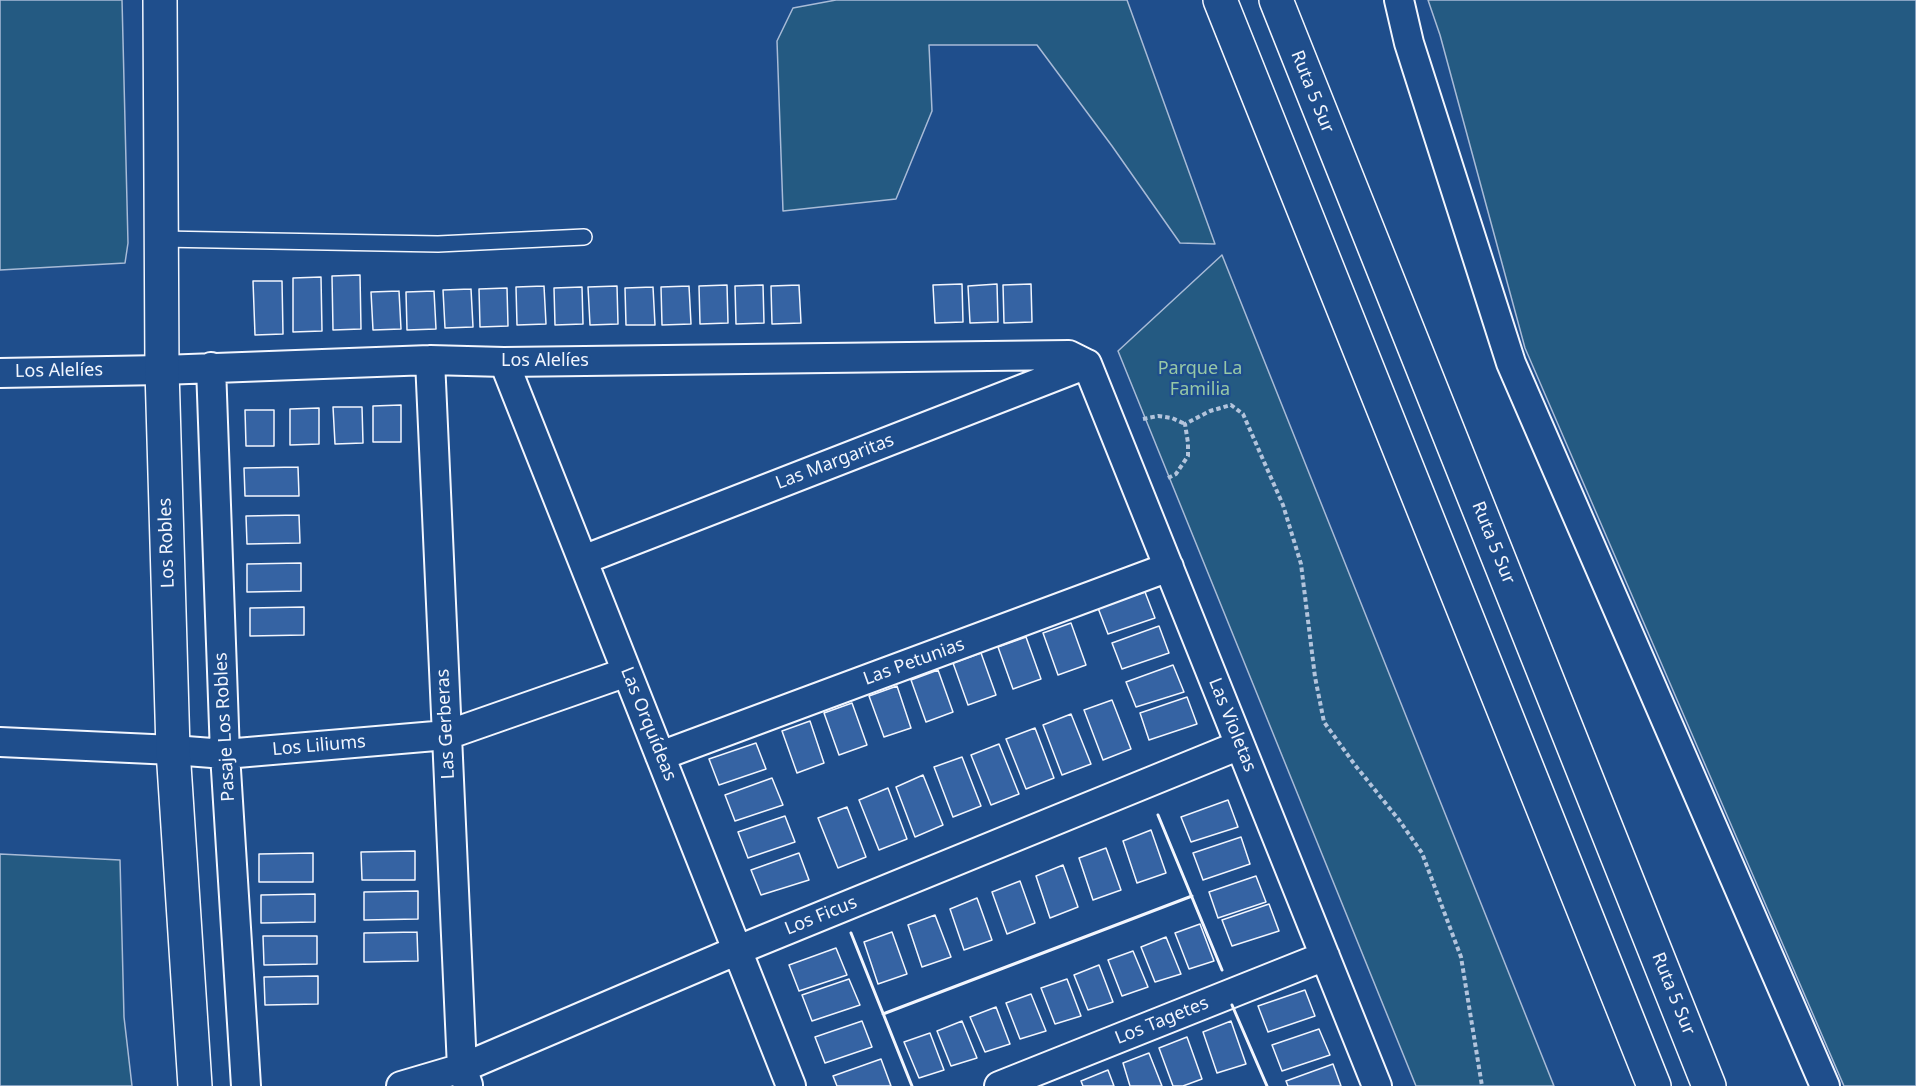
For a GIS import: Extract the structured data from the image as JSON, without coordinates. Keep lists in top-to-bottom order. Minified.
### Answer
{"streets":{"main road":["Ruta 5 Sur","Los Robles"],"street":["Los Alelíes","Las Margaritas","Las Petunias","Las Gerberas","Las Orquídeas","Las Violetas","Pasaje Los Robles","Los Liliums","Los Ficus","Los Tagetes"]},"crossings":[["Los Alelíes","Las Margaritas"],["Los Alelíes","Los Robles"],["Los Alelíes","Las Gerberas"],["Los Alelíes","Las Orquídeas"],["Los Alelíes","Las Violetas"],["Los Alelíes","Pasaje Los Robles"],["Las Margaritas","Las Orquídeas"],["Las Margaritas","Las Violetas"],["Los Robles","Los Liliums"],["Las Petunias","Las Orquídeas"],["Las Petunias","Las Violetas"],["Las Gerberas","Los Liliums"],["Las Gerberas","Los Ficus"],["Las Orquídeas","Los Liliums"],["Las Orquídeas","Los Ficus"],["Las Violetas","Los Ficus"],["Las Violetas","Los Tagetes"],["Pasaje Los Robles","Los Liliums"]],"parks":["Parque La Familia"]}
